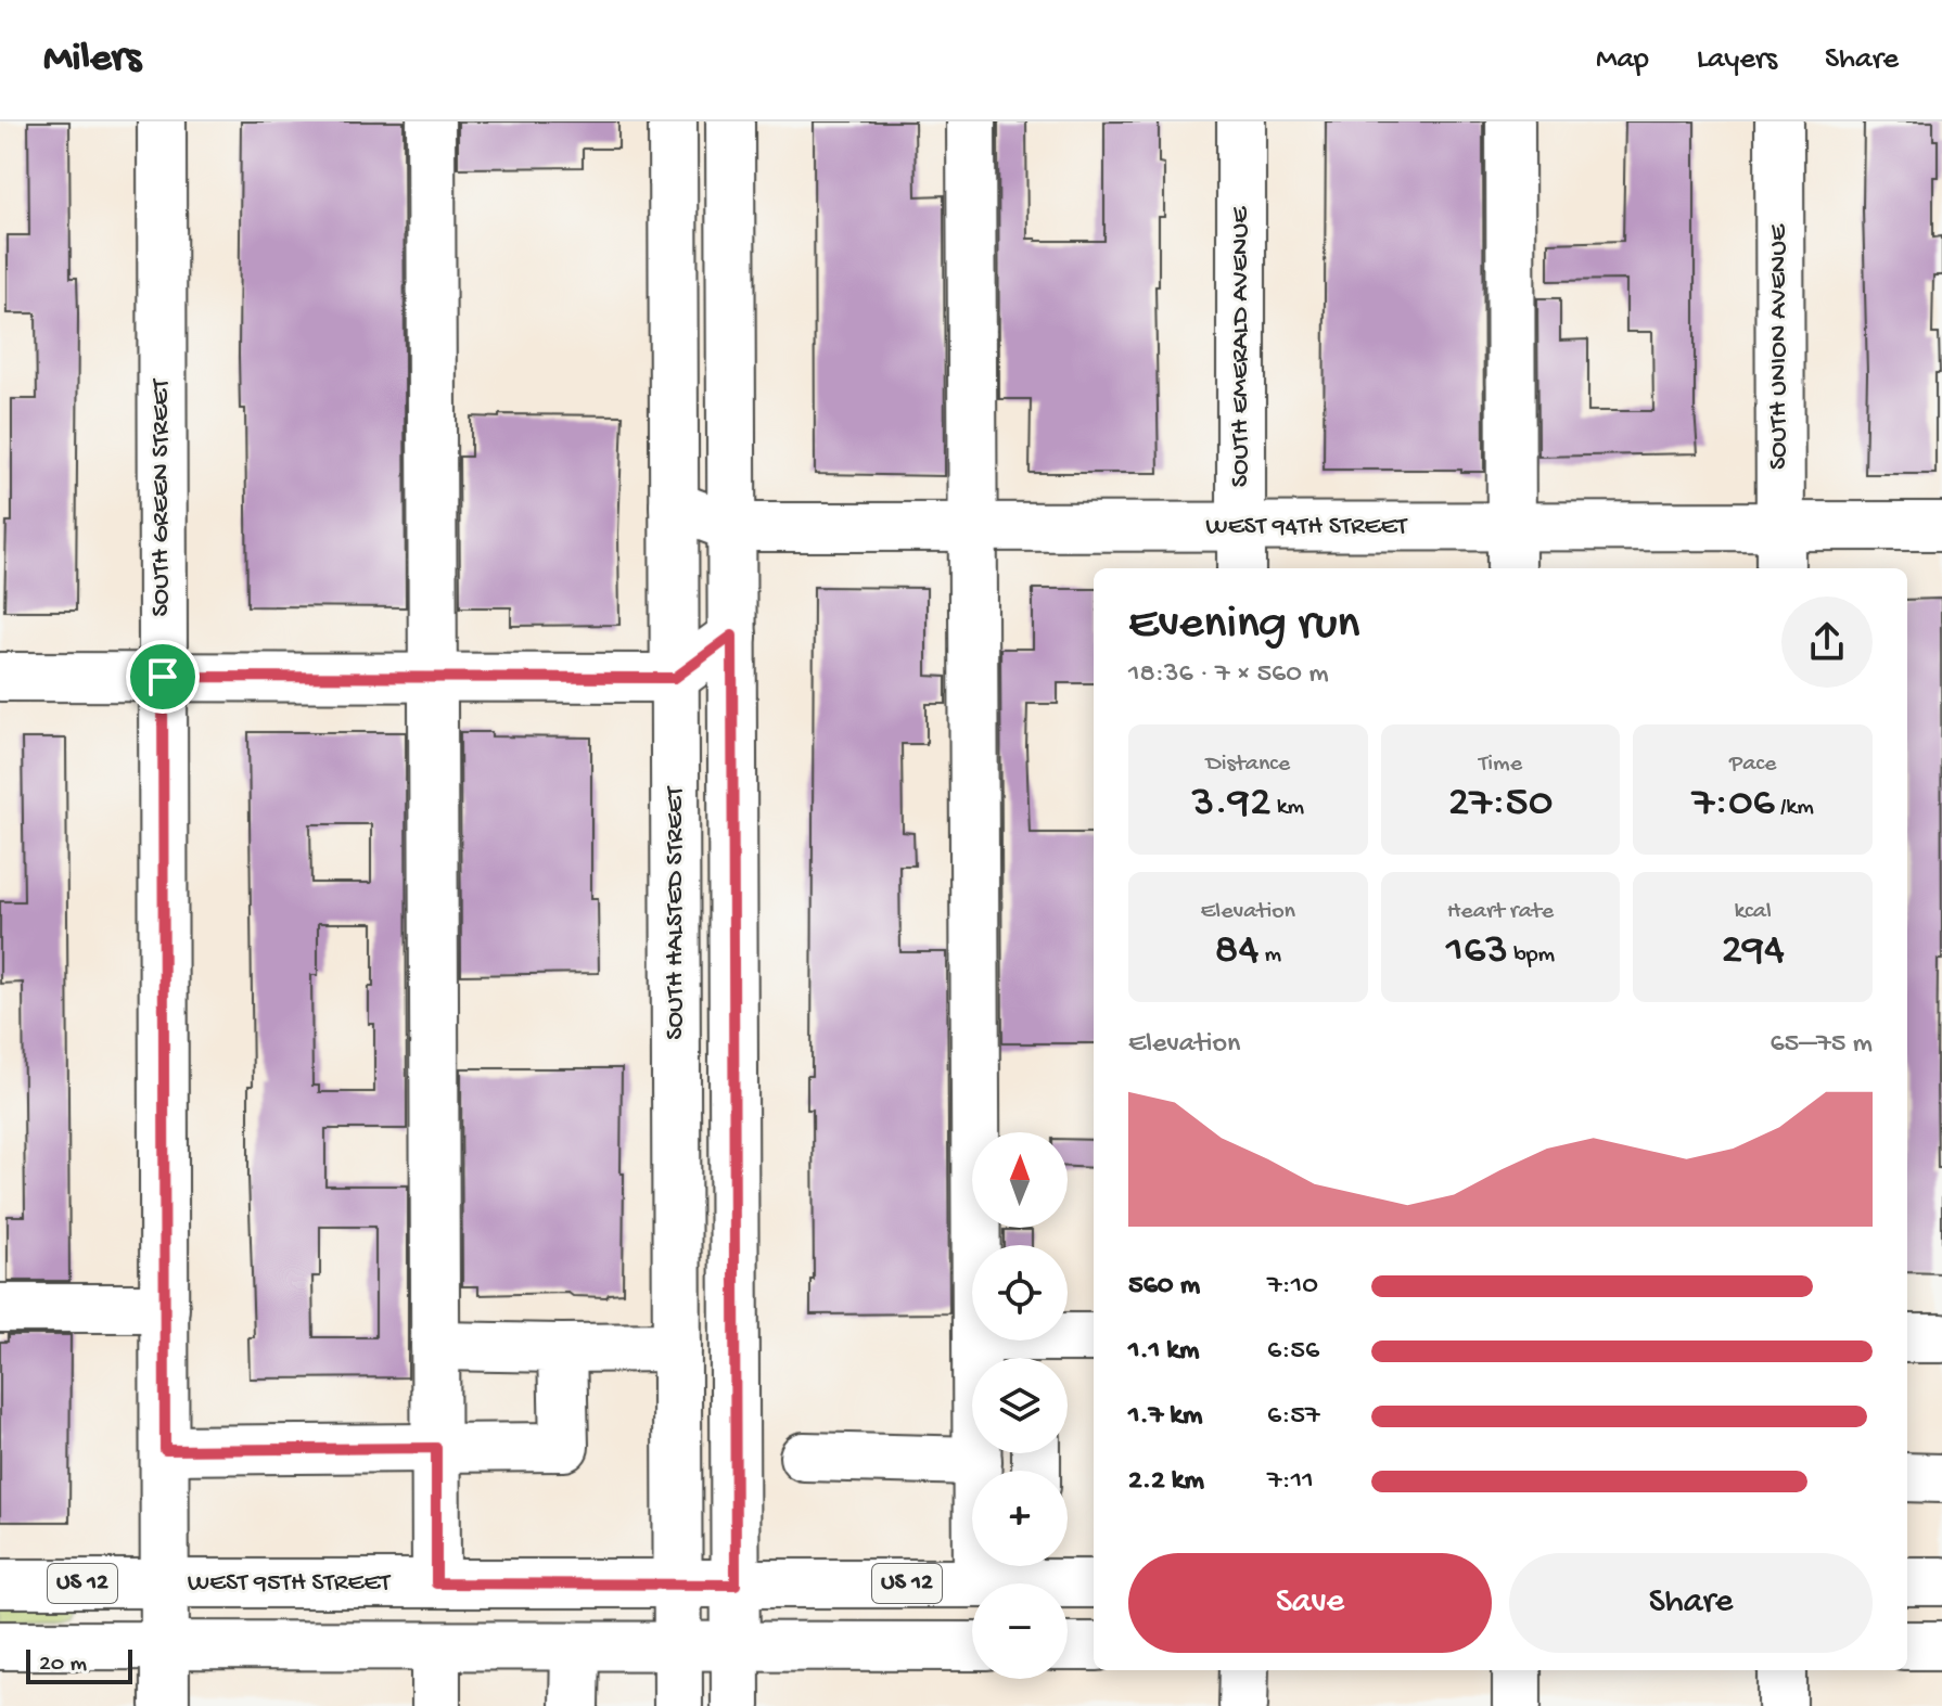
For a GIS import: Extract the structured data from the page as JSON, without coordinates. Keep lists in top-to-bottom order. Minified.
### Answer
{"streets":{"main road":["SOUTH EMERALD AVENUE","SOUTH UNION AVENUE","SOUTH GREEN STREET","WEST 94TH STREET","SOUTH HALSTED STREET","US 12","WEST 95TH STREET"]},"crossings":[["SOUTH EMERALD AVENUE","WEST 94TH STREET"],["SOUTH UNION AVENUE","WEST 94TH STREET"],["SOUTH GREEN STREET","WEST 95TH STREET"],["WEST 94TH STREET","SOUTH HALSTED STREET"],["SOUTH HALSTED STREET","WEST 95TH STREET"]],"scale_bar":"20 m","north":"top","page":{"header":"Milers","nav":["Map","Layers","Share"],"heading":["Evening run","18:36 · 7 × 560 m"],"stats":[["Distance","3.92 km"],["Time","27:50"],["Pace","7:06 /km"],["Elevation","84 m"],["Heart rate","163 bpm"],["kcal","294"]],"chart":["Elevation","65–75 m"],"map_buttons":["+","−"],"list":[{"name":"560 m","note":"7:10"},{"name":"1.1 km","note":"6:56"},{"name":"1.7 km","note":"6:57"},{"name":"2.2 km","note":"7:11"}],"buttons":["Save","Share"],"scale":"20 m"}}
